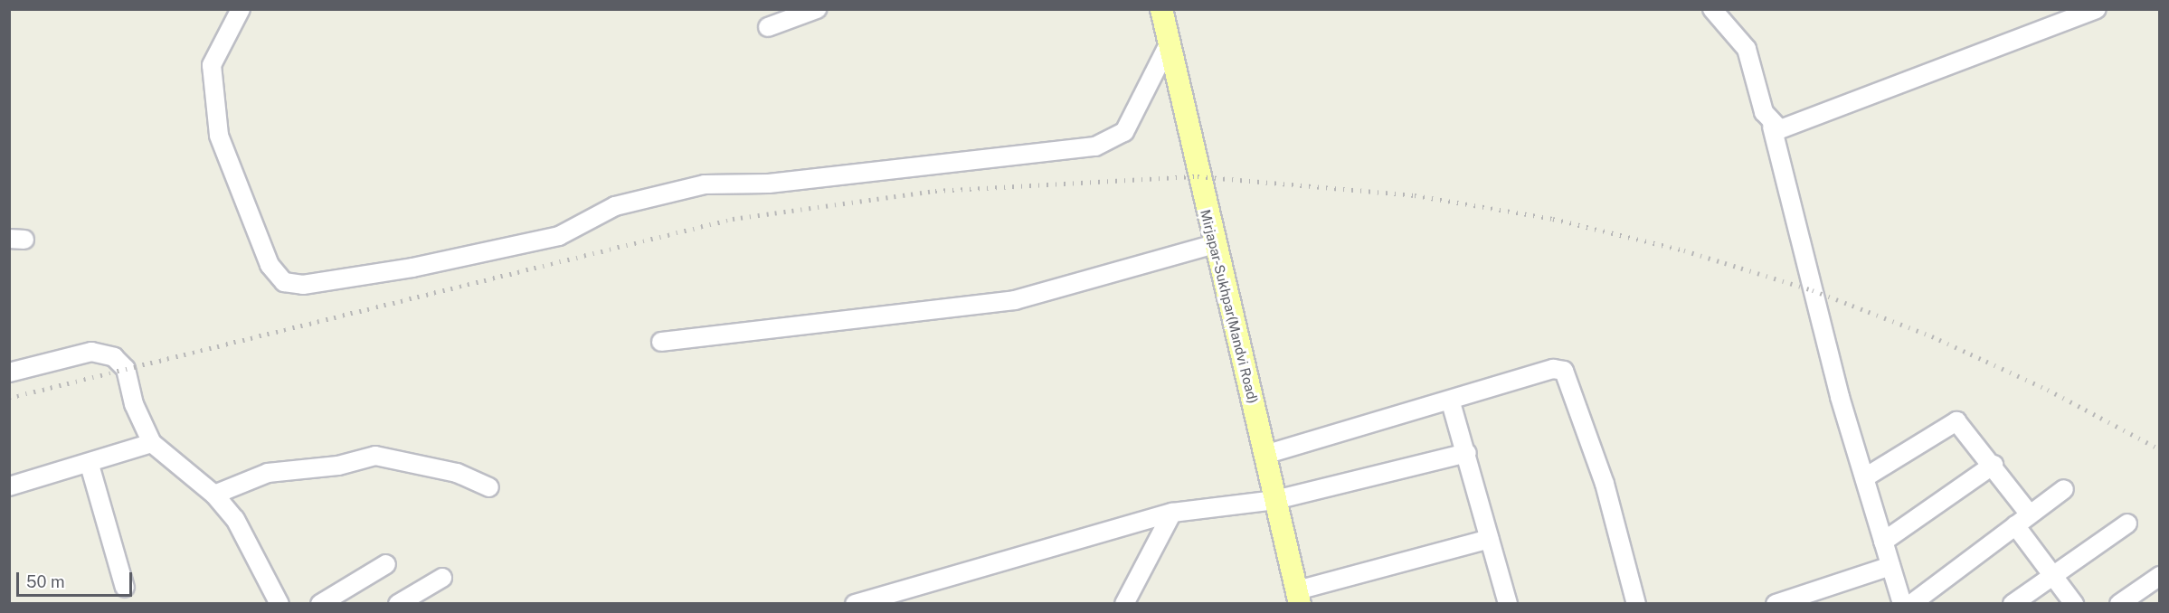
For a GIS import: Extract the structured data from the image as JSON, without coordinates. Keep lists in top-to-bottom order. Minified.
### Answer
{"streets":{"main road":["Mirjapar-Sukhpar(Mandvi Road)"]},"scale_bar":"50 m"}
